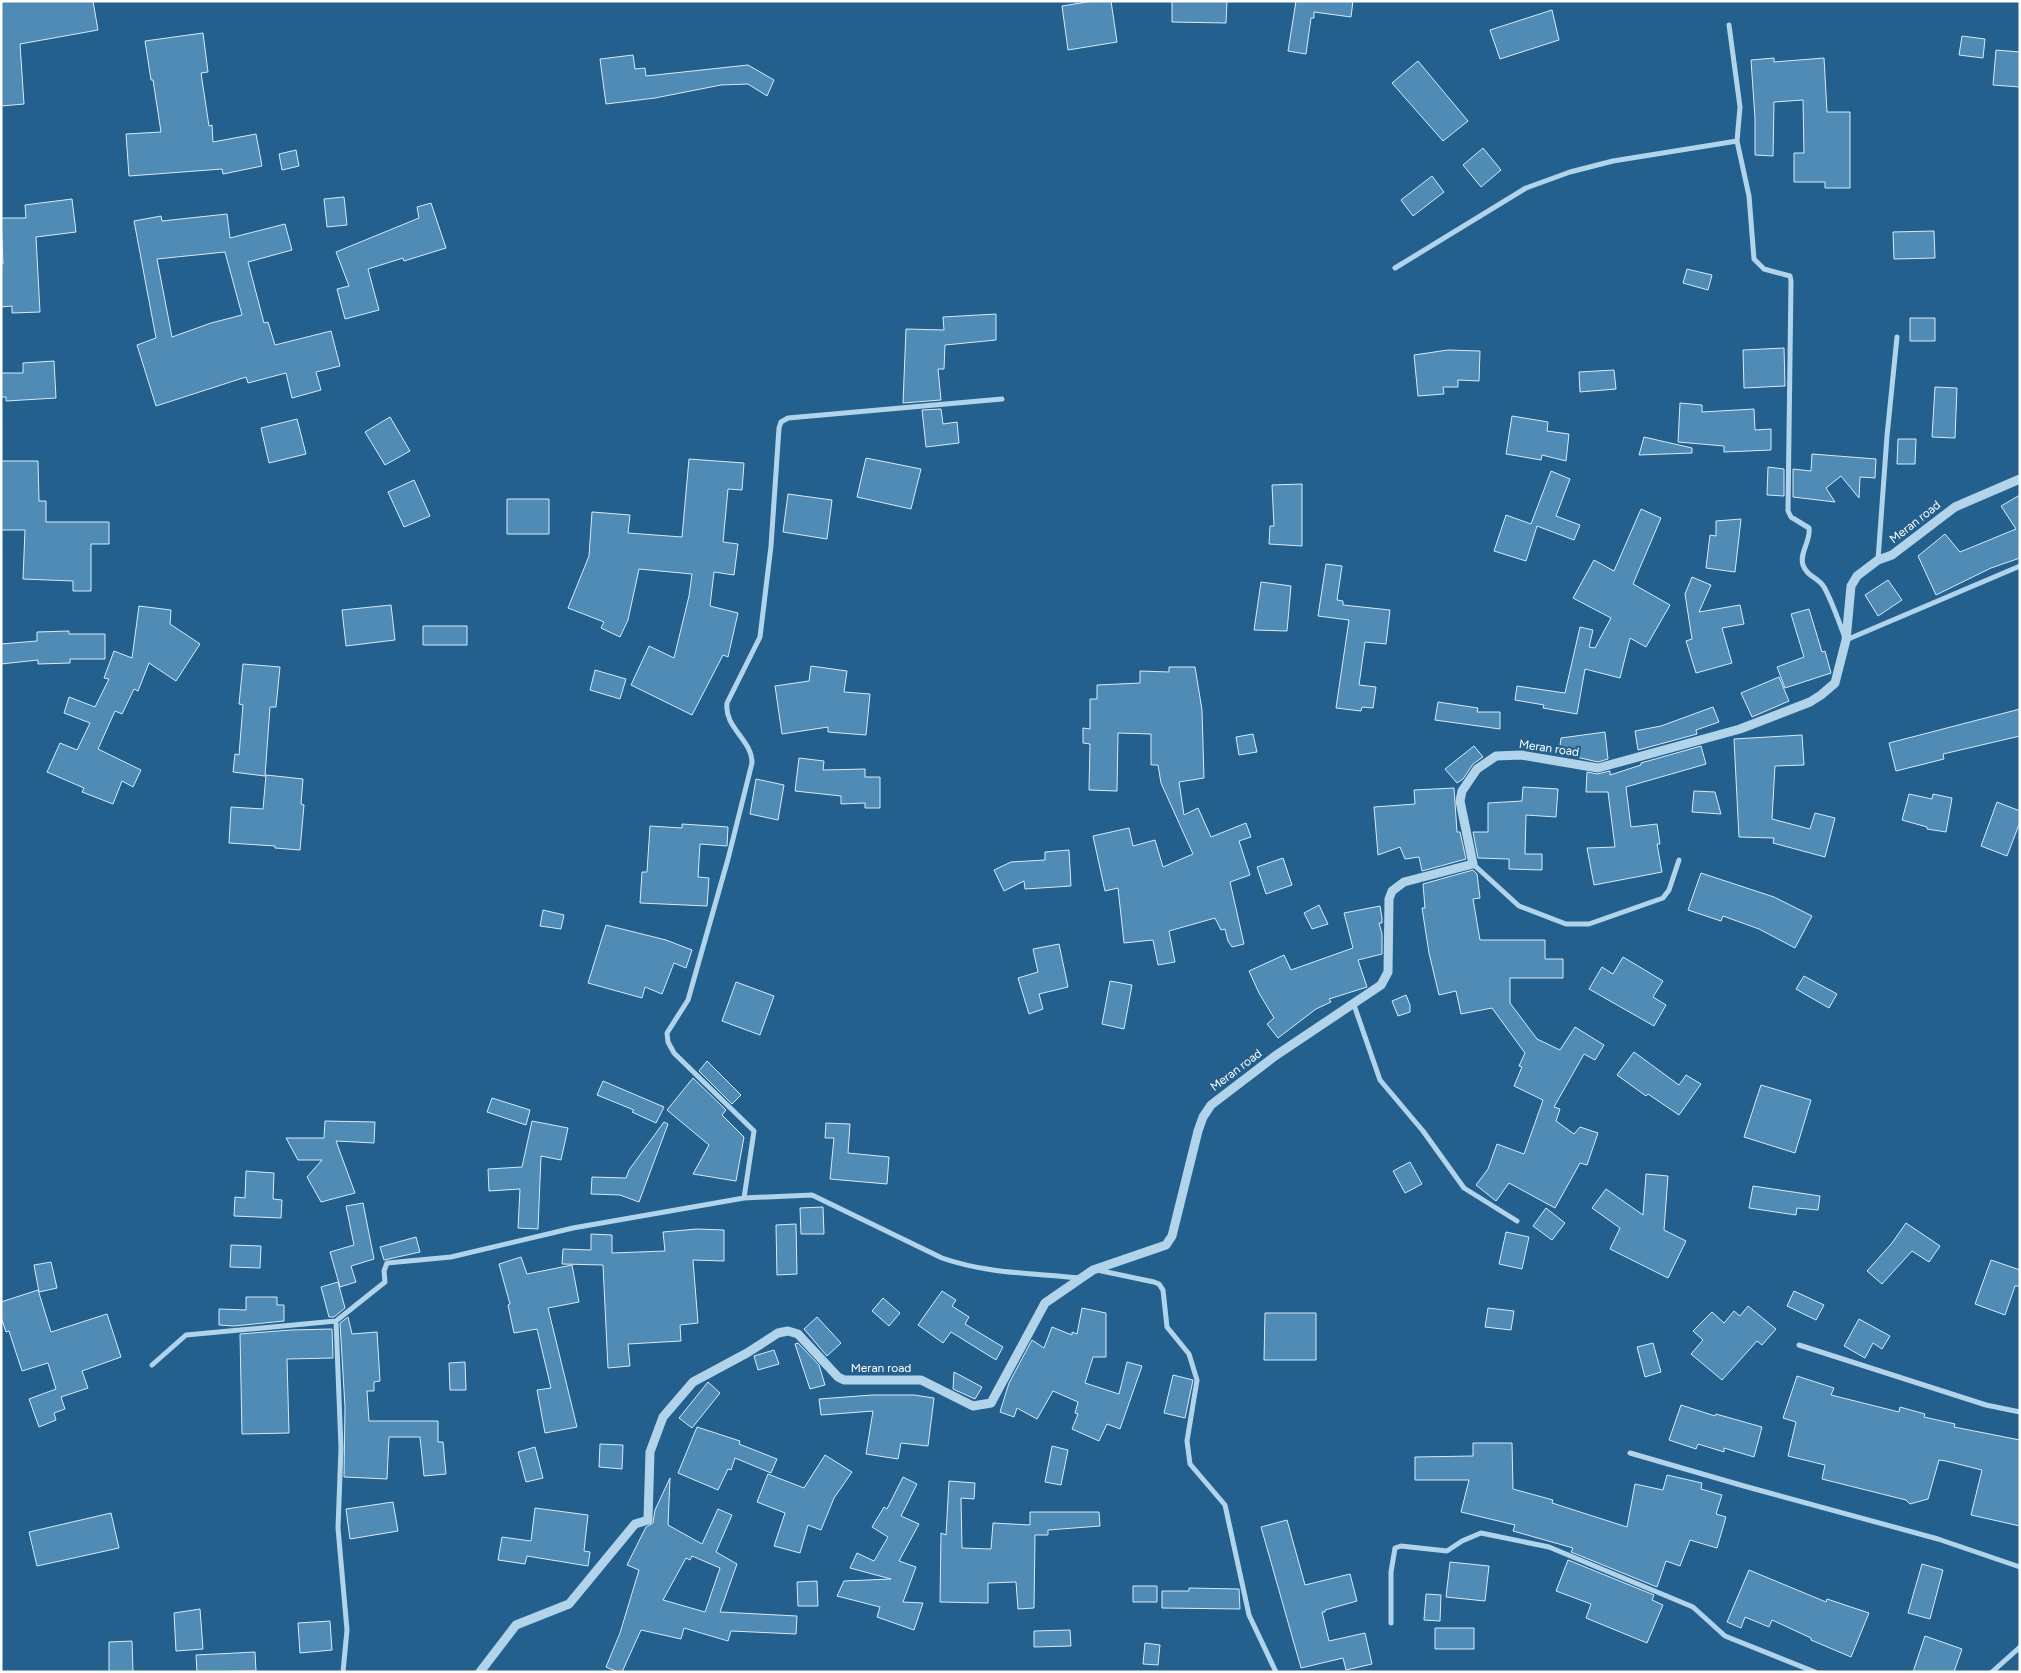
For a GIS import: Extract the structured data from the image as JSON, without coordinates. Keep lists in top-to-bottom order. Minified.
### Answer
{"streets":{"street":["Meran road"]}}
